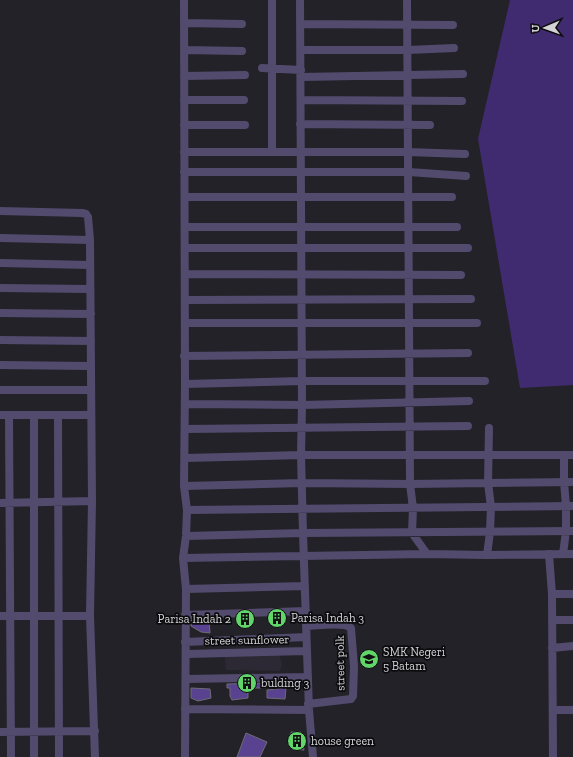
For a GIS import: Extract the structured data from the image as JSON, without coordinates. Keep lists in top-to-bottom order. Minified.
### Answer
{"streets":{"street":["street sunflower","street polk"]},"places":{"building":["Parisa Indah 3","Parisa Indah 2","bulding 3","house green"],"school or university":["SMK Negeri 5 Batam"]},"north":"left"}
